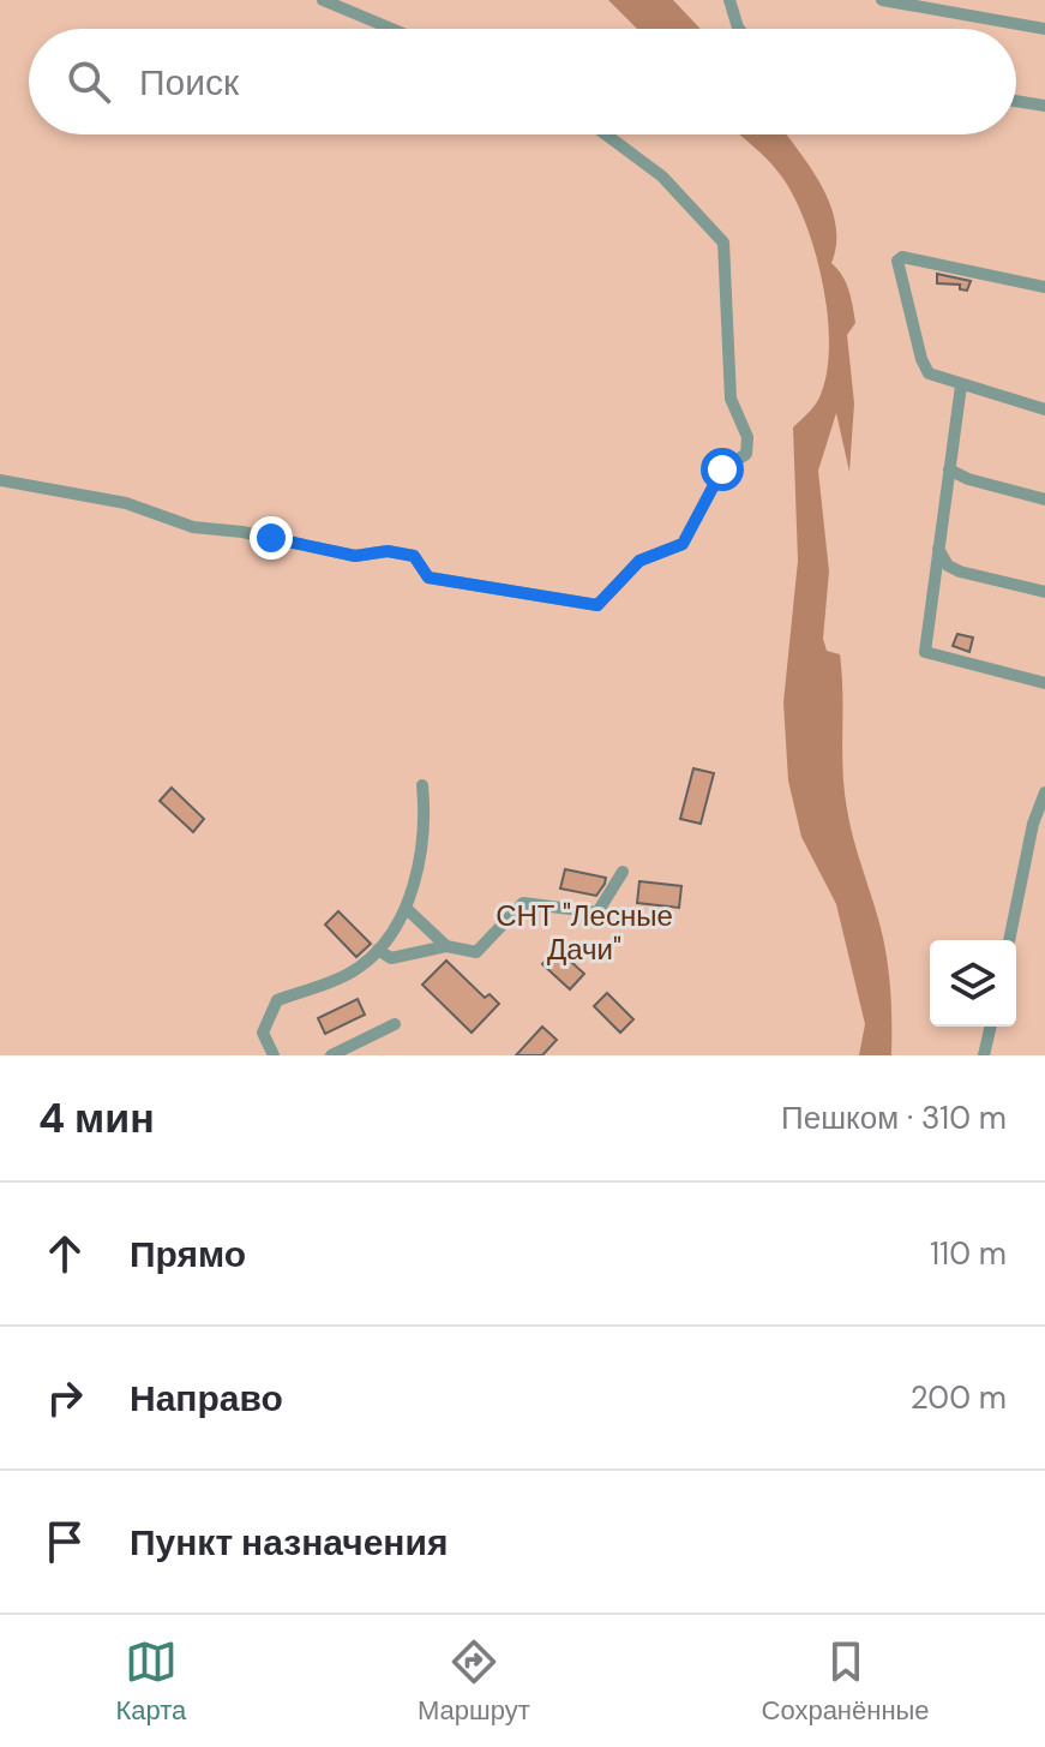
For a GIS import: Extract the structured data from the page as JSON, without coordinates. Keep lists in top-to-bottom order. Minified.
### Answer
{"parks":["СНТ \"Лесные Дачи\""],"page":{"search":"Поиск","heading":["4 мин","Пешком · 310 m"],"list":[["Прямо","110 m"],["Направо","200 m"],"Пункт назначения"],"nav":["Карта","Маршрут","Сохранённые"]}}
